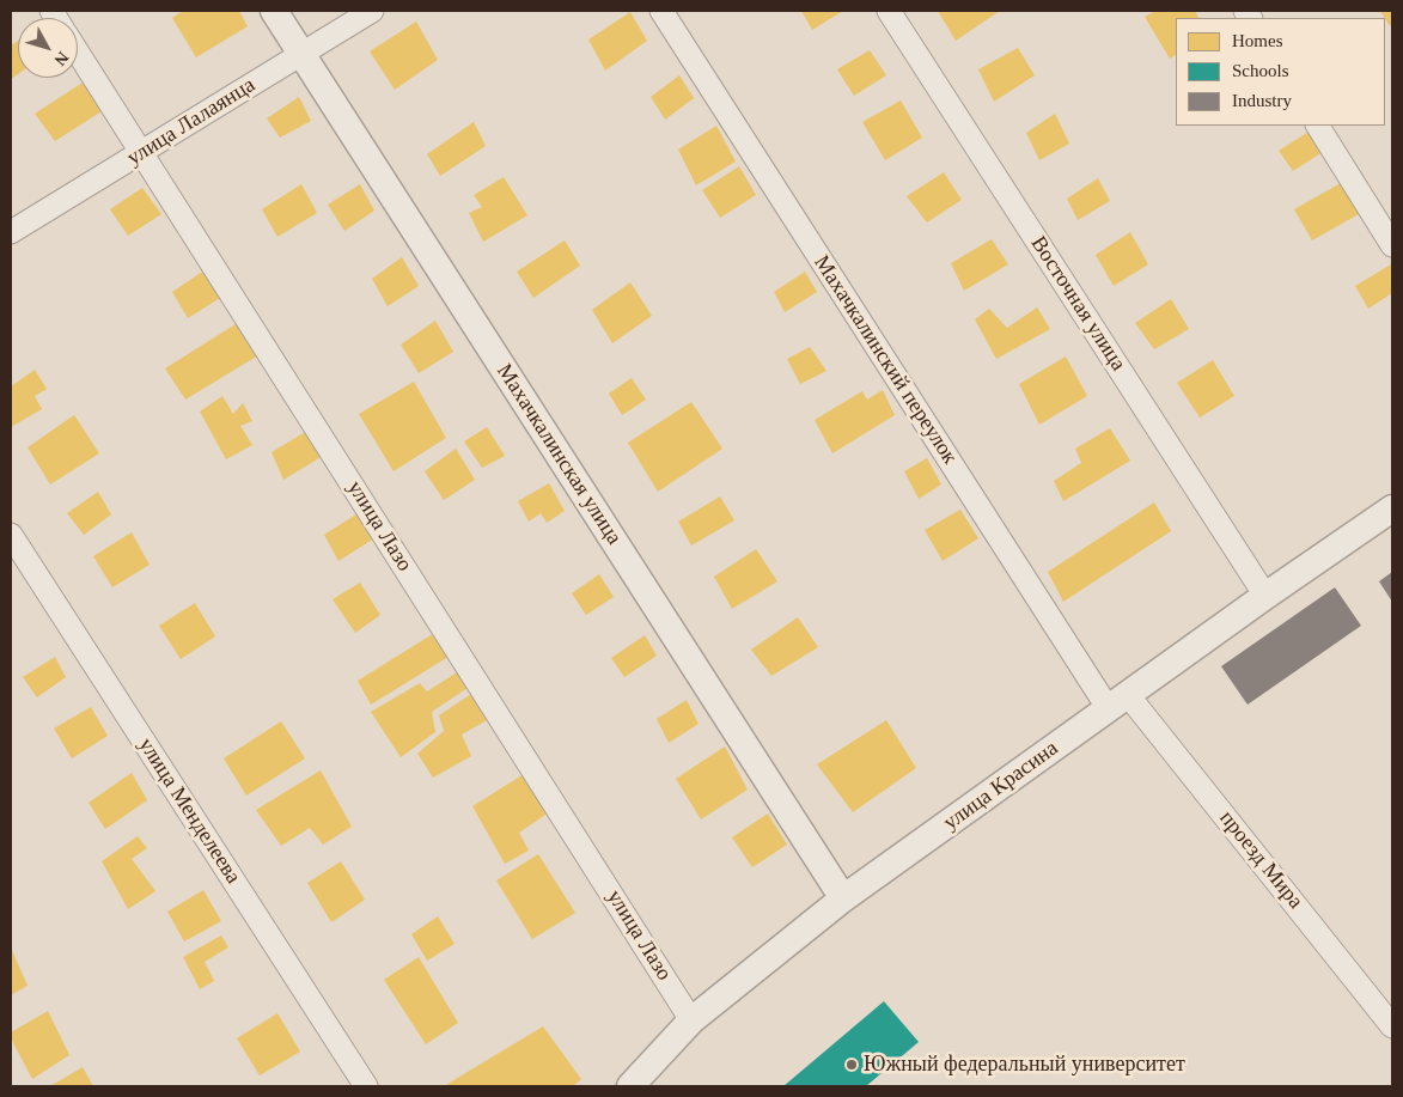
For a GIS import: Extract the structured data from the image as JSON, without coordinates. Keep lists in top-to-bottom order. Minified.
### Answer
{"streets":{"street":["улица Лалаянца","Восточная улица","Махачкалинский переулок","Махачкалинская улица","улица Лазо","улица Красина","улица Менделеева","проезд Мира"]},"crossings":[["улица Лалаянца","Махачкалинская улица"],["улица Лалаянца","улица Лазо"],["Восточная улица","улица Красина"],["Махачкалинский переулок","улица Красина"],["Махачкалинский переулок","проезд Мира"],["Махачкалинская улица","улица Красина"],["улица Лазо","улица Красина"],["улица Красина","проезд Мира"]],"places":["Южный федеральный университет"],"legend":["Homes","Schools","Industry"],"north":"bottom right"}
